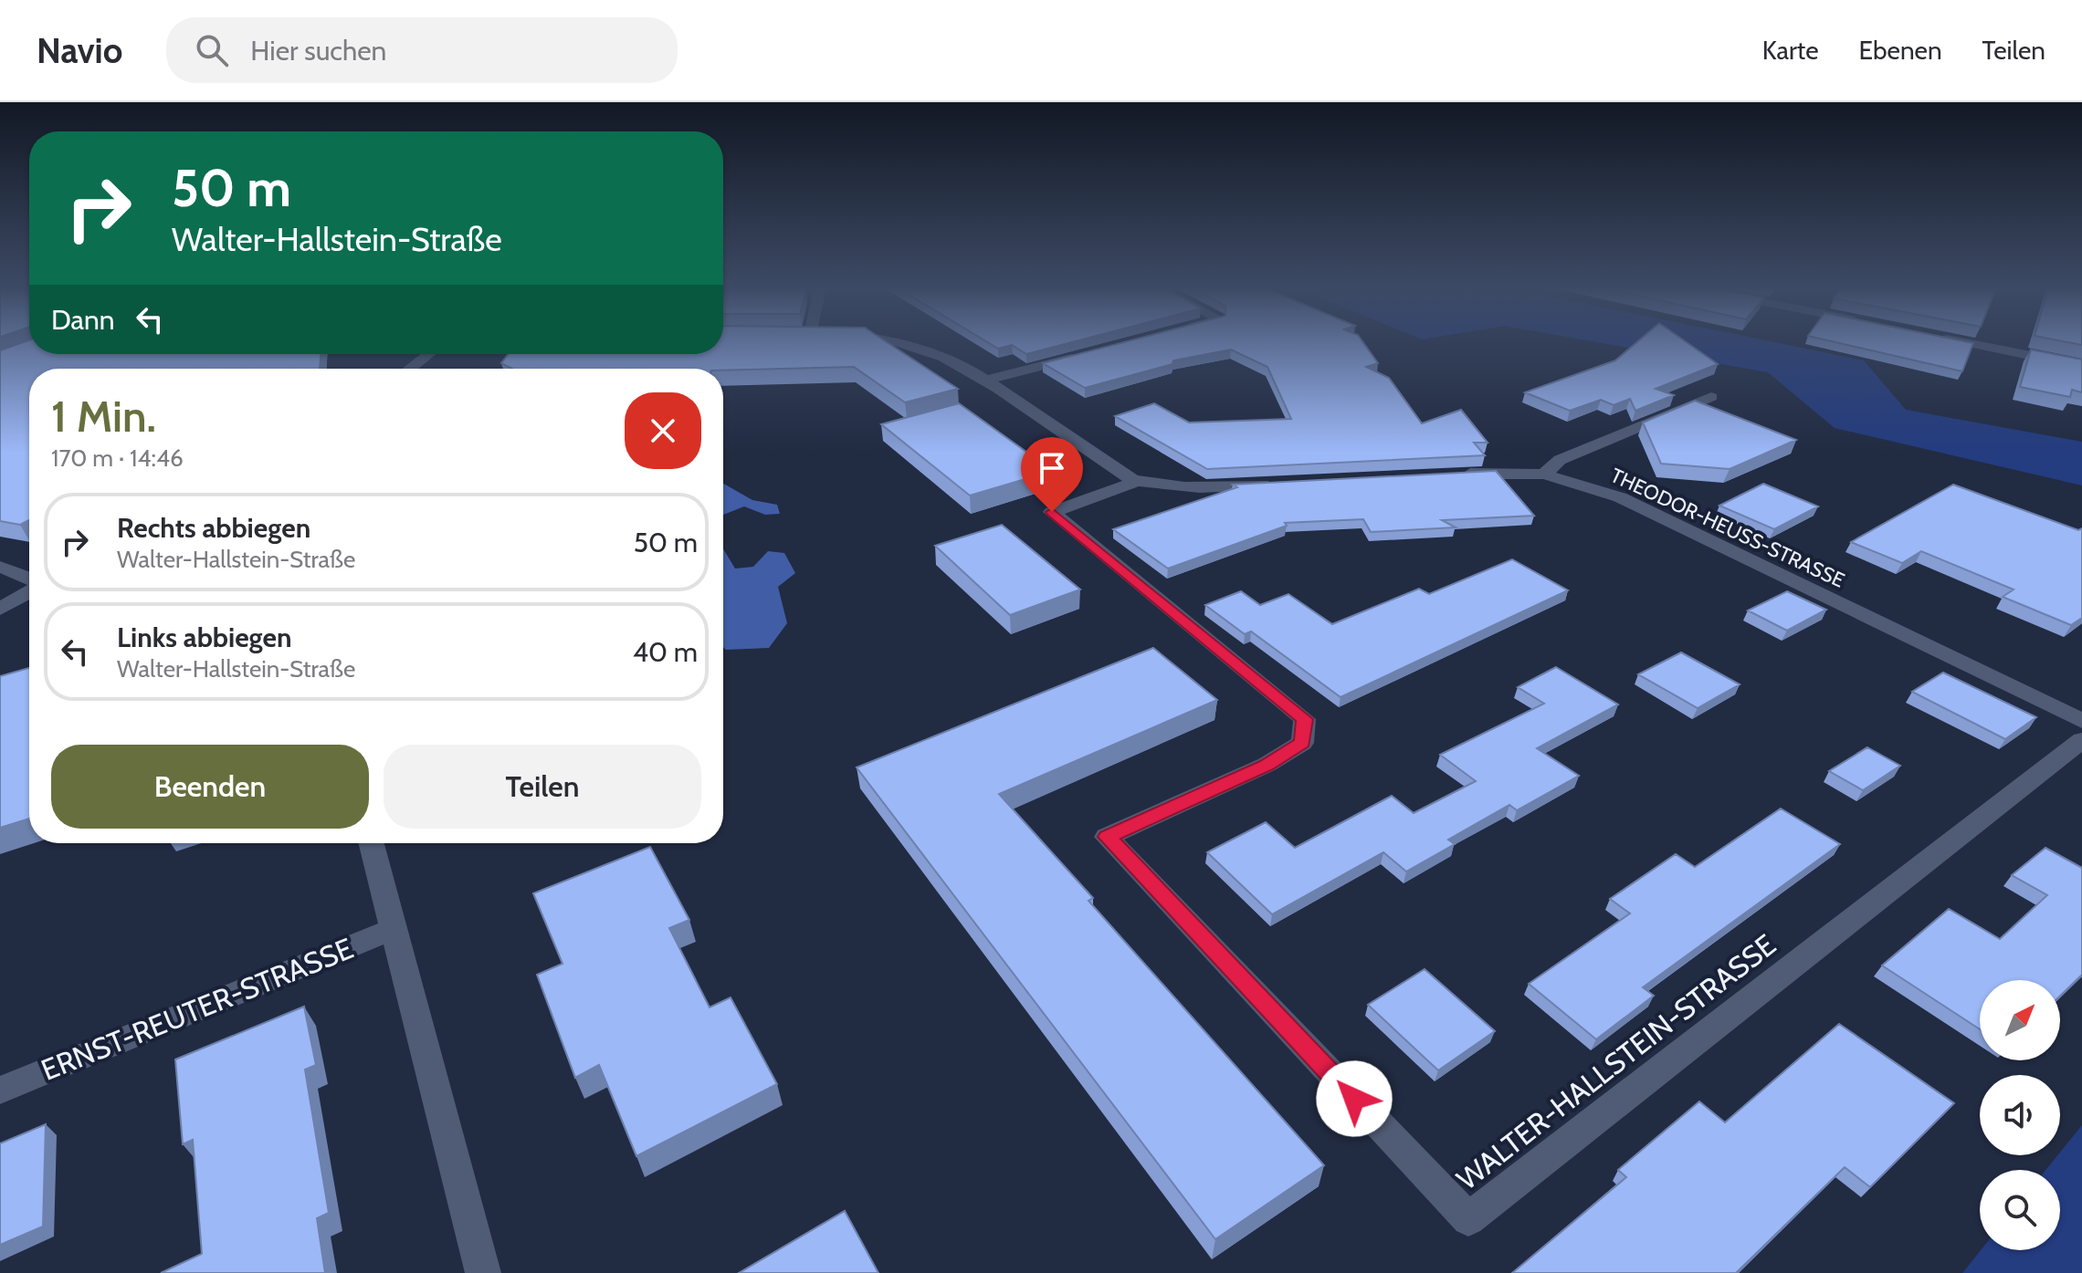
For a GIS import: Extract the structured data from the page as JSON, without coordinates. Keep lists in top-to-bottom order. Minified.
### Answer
{"streets":{"street":["THEODOR-HEUSS-STRASSE","ERNST-REUTER-STRASSE","WALTER-HALLSTEIN-STRASSE"]},"north":"top right","page":{"header":"Navio","search":"Hier suchen","nav":["Karte","Ebenen","Teilen"],"turn":["50 m","Walter-Hallstein-Straße"],"then":"Dann","heading":["1 Min.","170 m · 14:46"],"list":[{"name":"Rechts abbiegen","note":"Walter-Hallstein-Straße","value":"50 m"},{"name":"Links abbiegen","note":"Walter-Hallstein-Straße","value":"40 m"}],"buttons":["Beenden","Teilen"]}}
